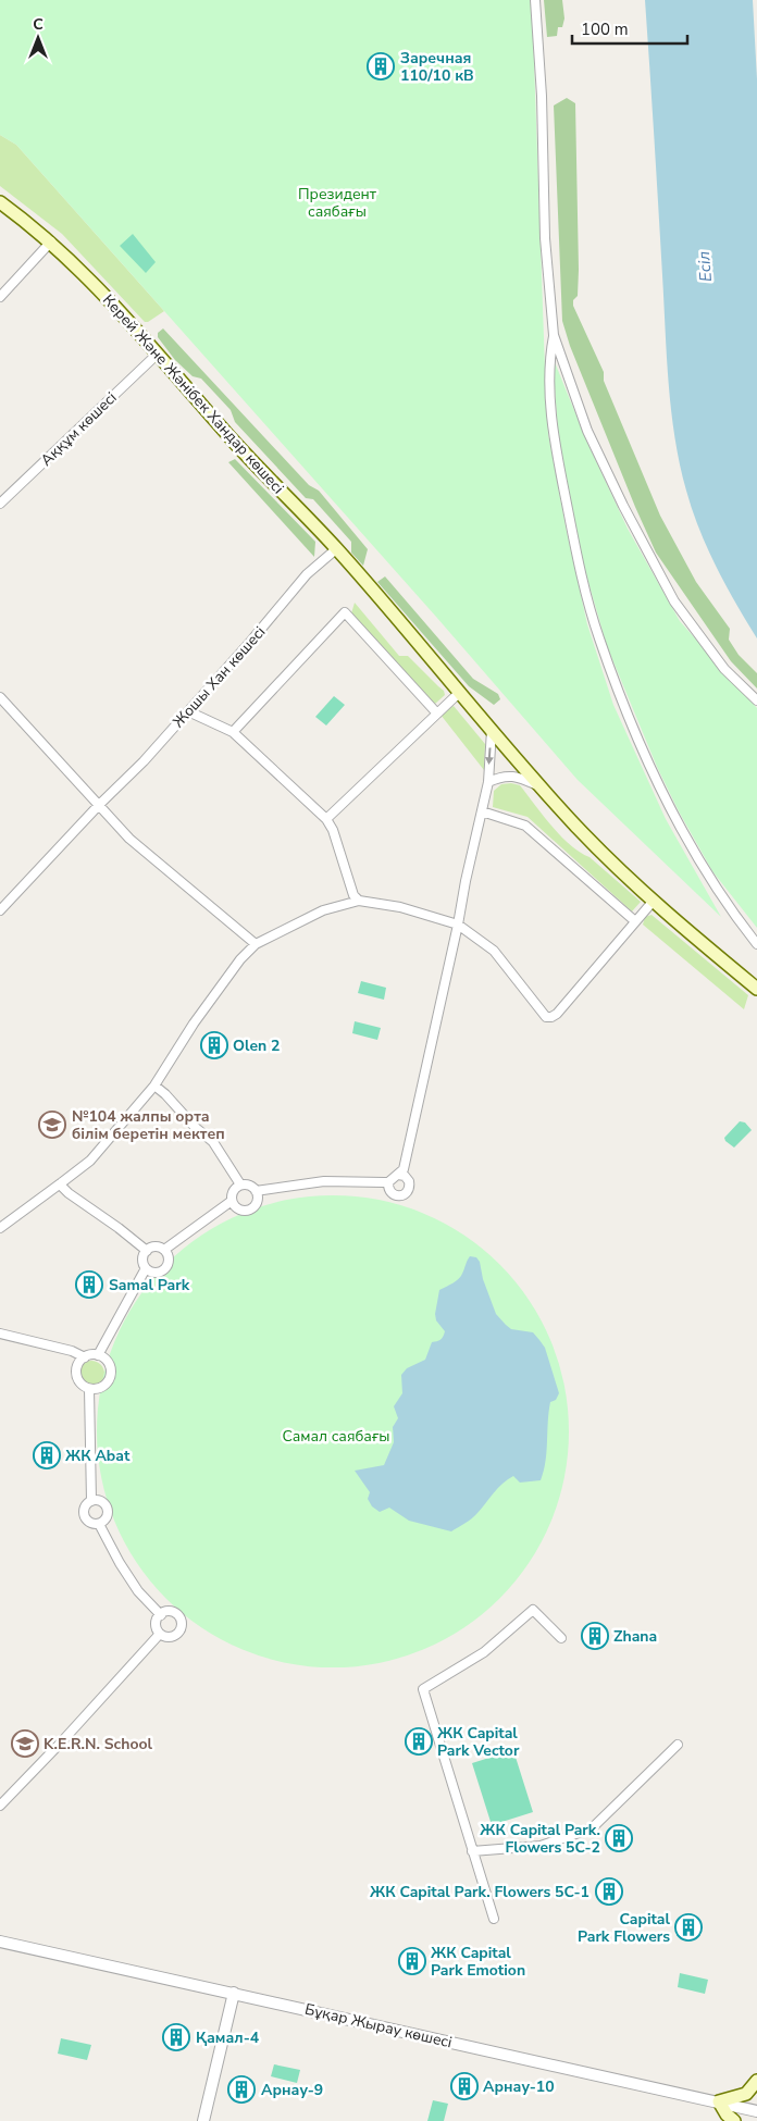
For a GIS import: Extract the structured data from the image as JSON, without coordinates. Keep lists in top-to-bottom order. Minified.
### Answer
{"streets":{"main road":["Керей Және Жәнібек Хандар көшесі"],"street":["Аққұм көшесі","Жошы Хан көшесі","Бұқар Жырау көшесі"]},"crossings":[["Керей Және Жәнібек Хандар көшесі","Аққұм көшесі"],["Керей Және Жәнібек Хандар көшесі","Жошы Хан көшесі"]],"water":["Есіл"],"parks":["Президент саябағы","Самал саябағы"],"places":{"building":["Заречная 110/10 кВ","Olen 2","Samal Park","ЖК Abat","Zhana","ЖК Capital Park Vector","ЖК Capital Park. Flowers 5C-2","ЖК Capital Park. Flowers 5C-1","Capital Park Flowers","ЖК Capital Park Emotion","Қамал-4","Арнау-10","Арнау-9"],"school or university":["№104 жалпы орта білім беретін мектеп","K.E.R.N. School"]},"scale_bar":"100 m","north":"top"}
